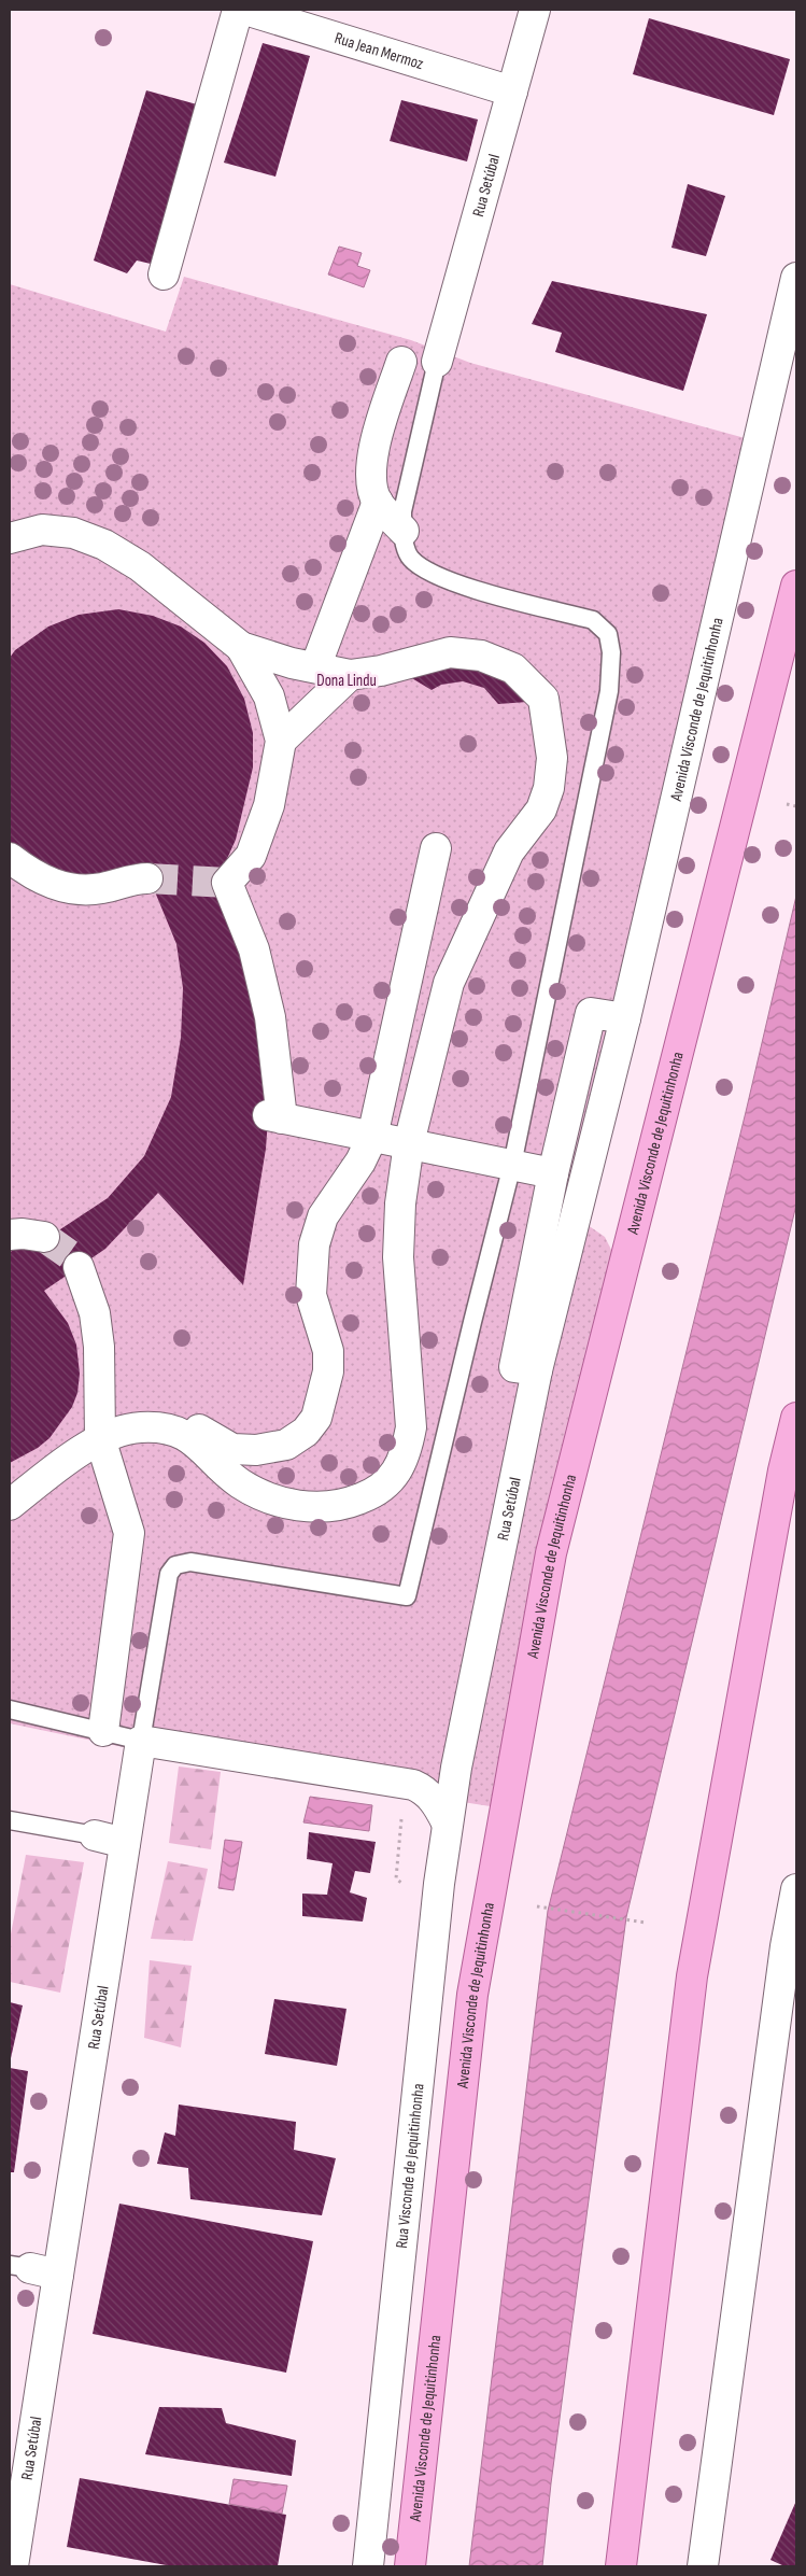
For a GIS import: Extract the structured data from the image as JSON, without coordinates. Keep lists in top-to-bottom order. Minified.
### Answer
{"streets":{"main road":["Avenida Visconde de Jequitinhonha"],"street":["Rua Jean Mermoz","Rua Setúbal","Rua Visconde de Jequitinhonha"]},"crossings":[["Rua Jean Mermoz","Rua Setúbal"],["Rua Setúbal","Avenida Visconde de Jequitinhonha"],["Rua Setúbal","Rua Visconde de Jequitinhonha"]],"parks":["Dona Lindu"]}
